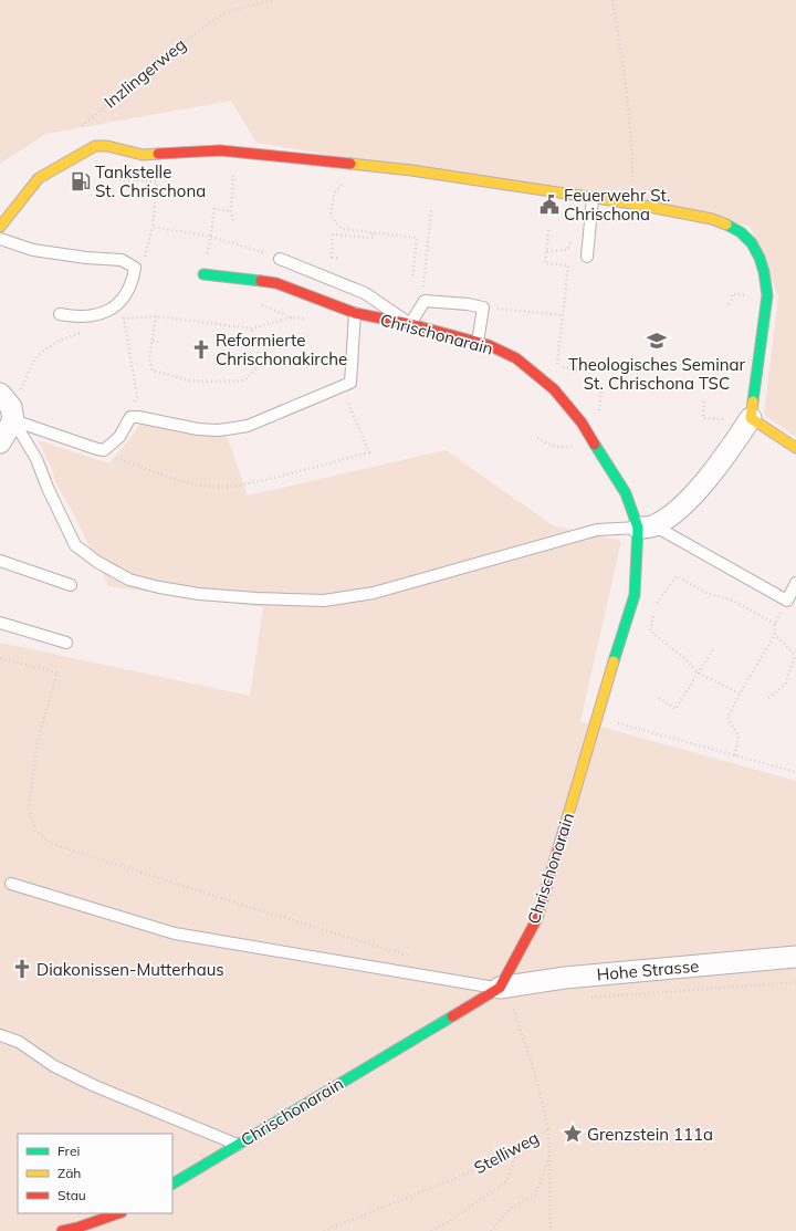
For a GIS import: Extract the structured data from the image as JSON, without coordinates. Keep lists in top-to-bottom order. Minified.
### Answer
{"streets":{"street":["Chrischonarain","Hohe Strasse"],"path":["Inzlingerweg","Stelliweg"]},"crossings":[["Chrischonarain","Hohe Strasse"],["Chrischonarain","Stelliweg"],["Hohe Strasse","Stelliweg"]],"places":{"fuel station":["Tankstelle St. Chrischona"],"public building":["Feuerwehr St. Chrischona"],"school or university":["Theologisches Seminar St. Chrischona TSC"],"church":["Reformierte Chrischonakirche","Diakonissen-Mutterhaus"],"place":["Grenzstein 111a"]},"legend":["Frei","Zäh","Stau"]}
